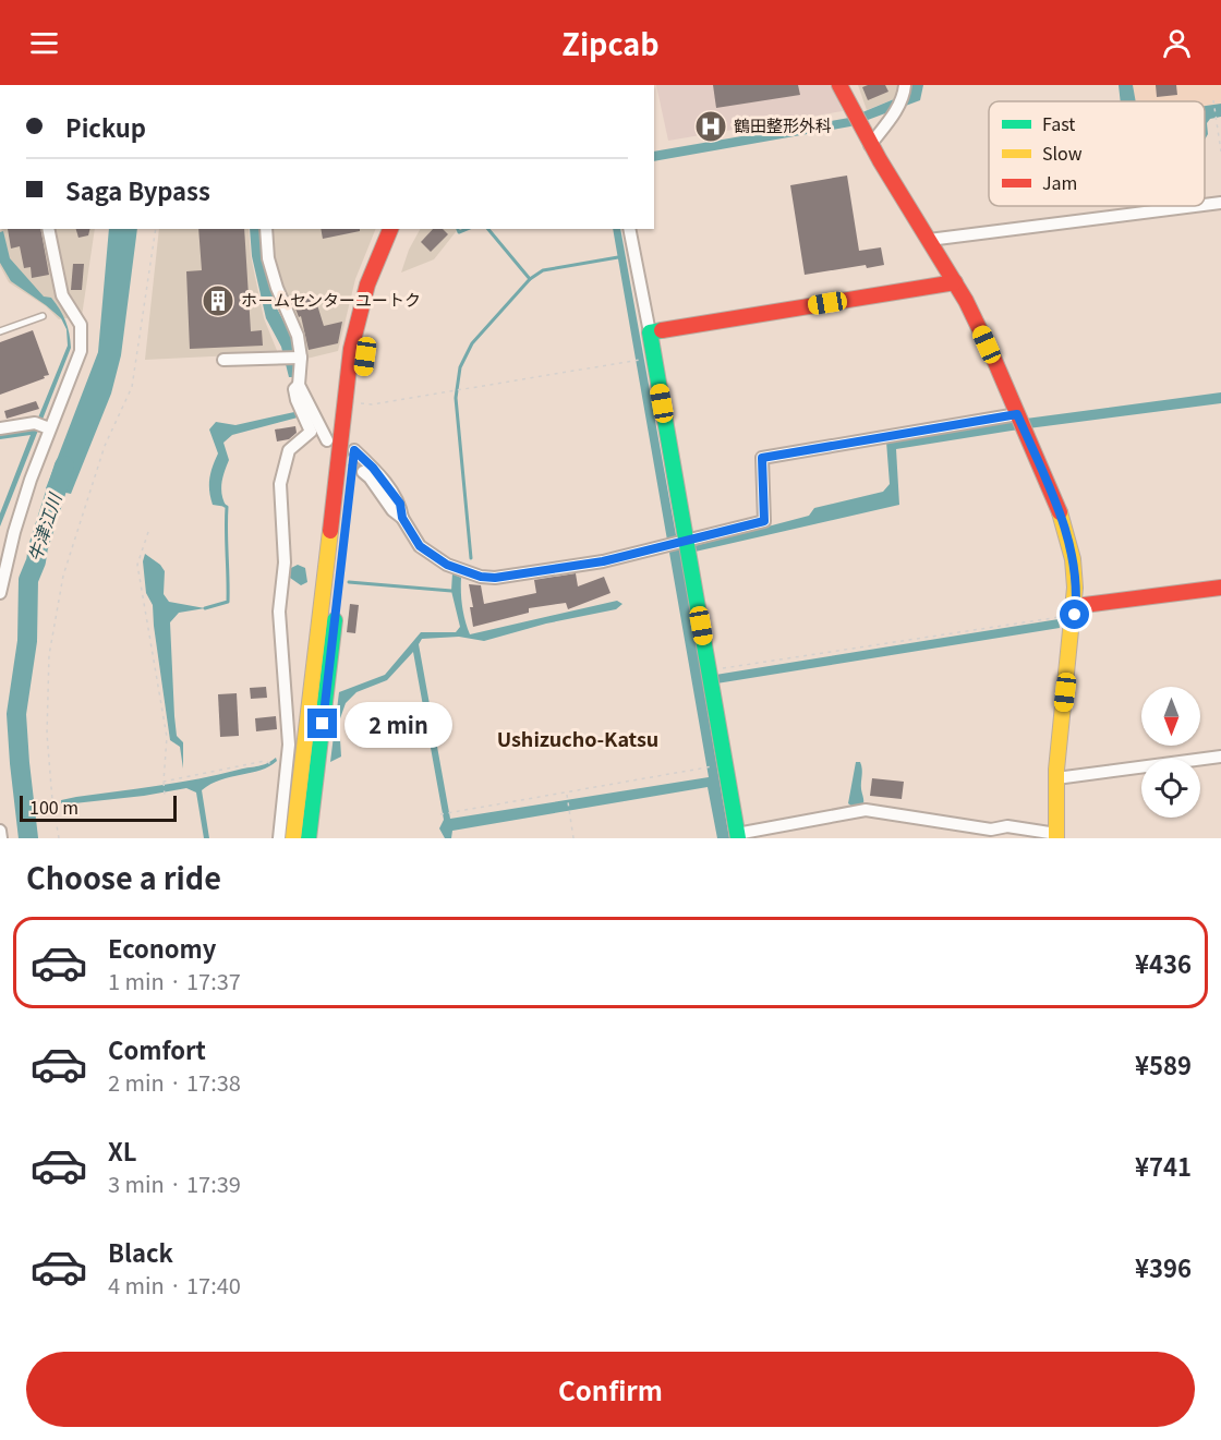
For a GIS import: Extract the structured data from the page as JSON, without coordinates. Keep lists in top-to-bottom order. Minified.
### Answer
{"districts":["Ushizucho-Katsu"],"water":["牛津江川"],"places":{"hospital":["鶴田整形外科"],"building":["ホ－ムセンターユートク"]},"legend":["Fast","Slow","Jam"],"scale_bar":"100 m","north":"bottom","page":{"header":"Zipcab","banner":["Pickup","Saga Bypass"],"bubble":"2 min","scale":"100 m","heading":"Choose a ride","list":[{"name":"Economy","note":"1 min · 17:37","value":"¥436"},{"name":"Comfort","note":"2 min · 17:38","value":"¥589"},{"name":"XL","note":"3 min · 17:39","value":"¥741"},{"name":"Black","note":"4 min · 17:40","value":"¥396"}],"buttons":"Confirm"}}
